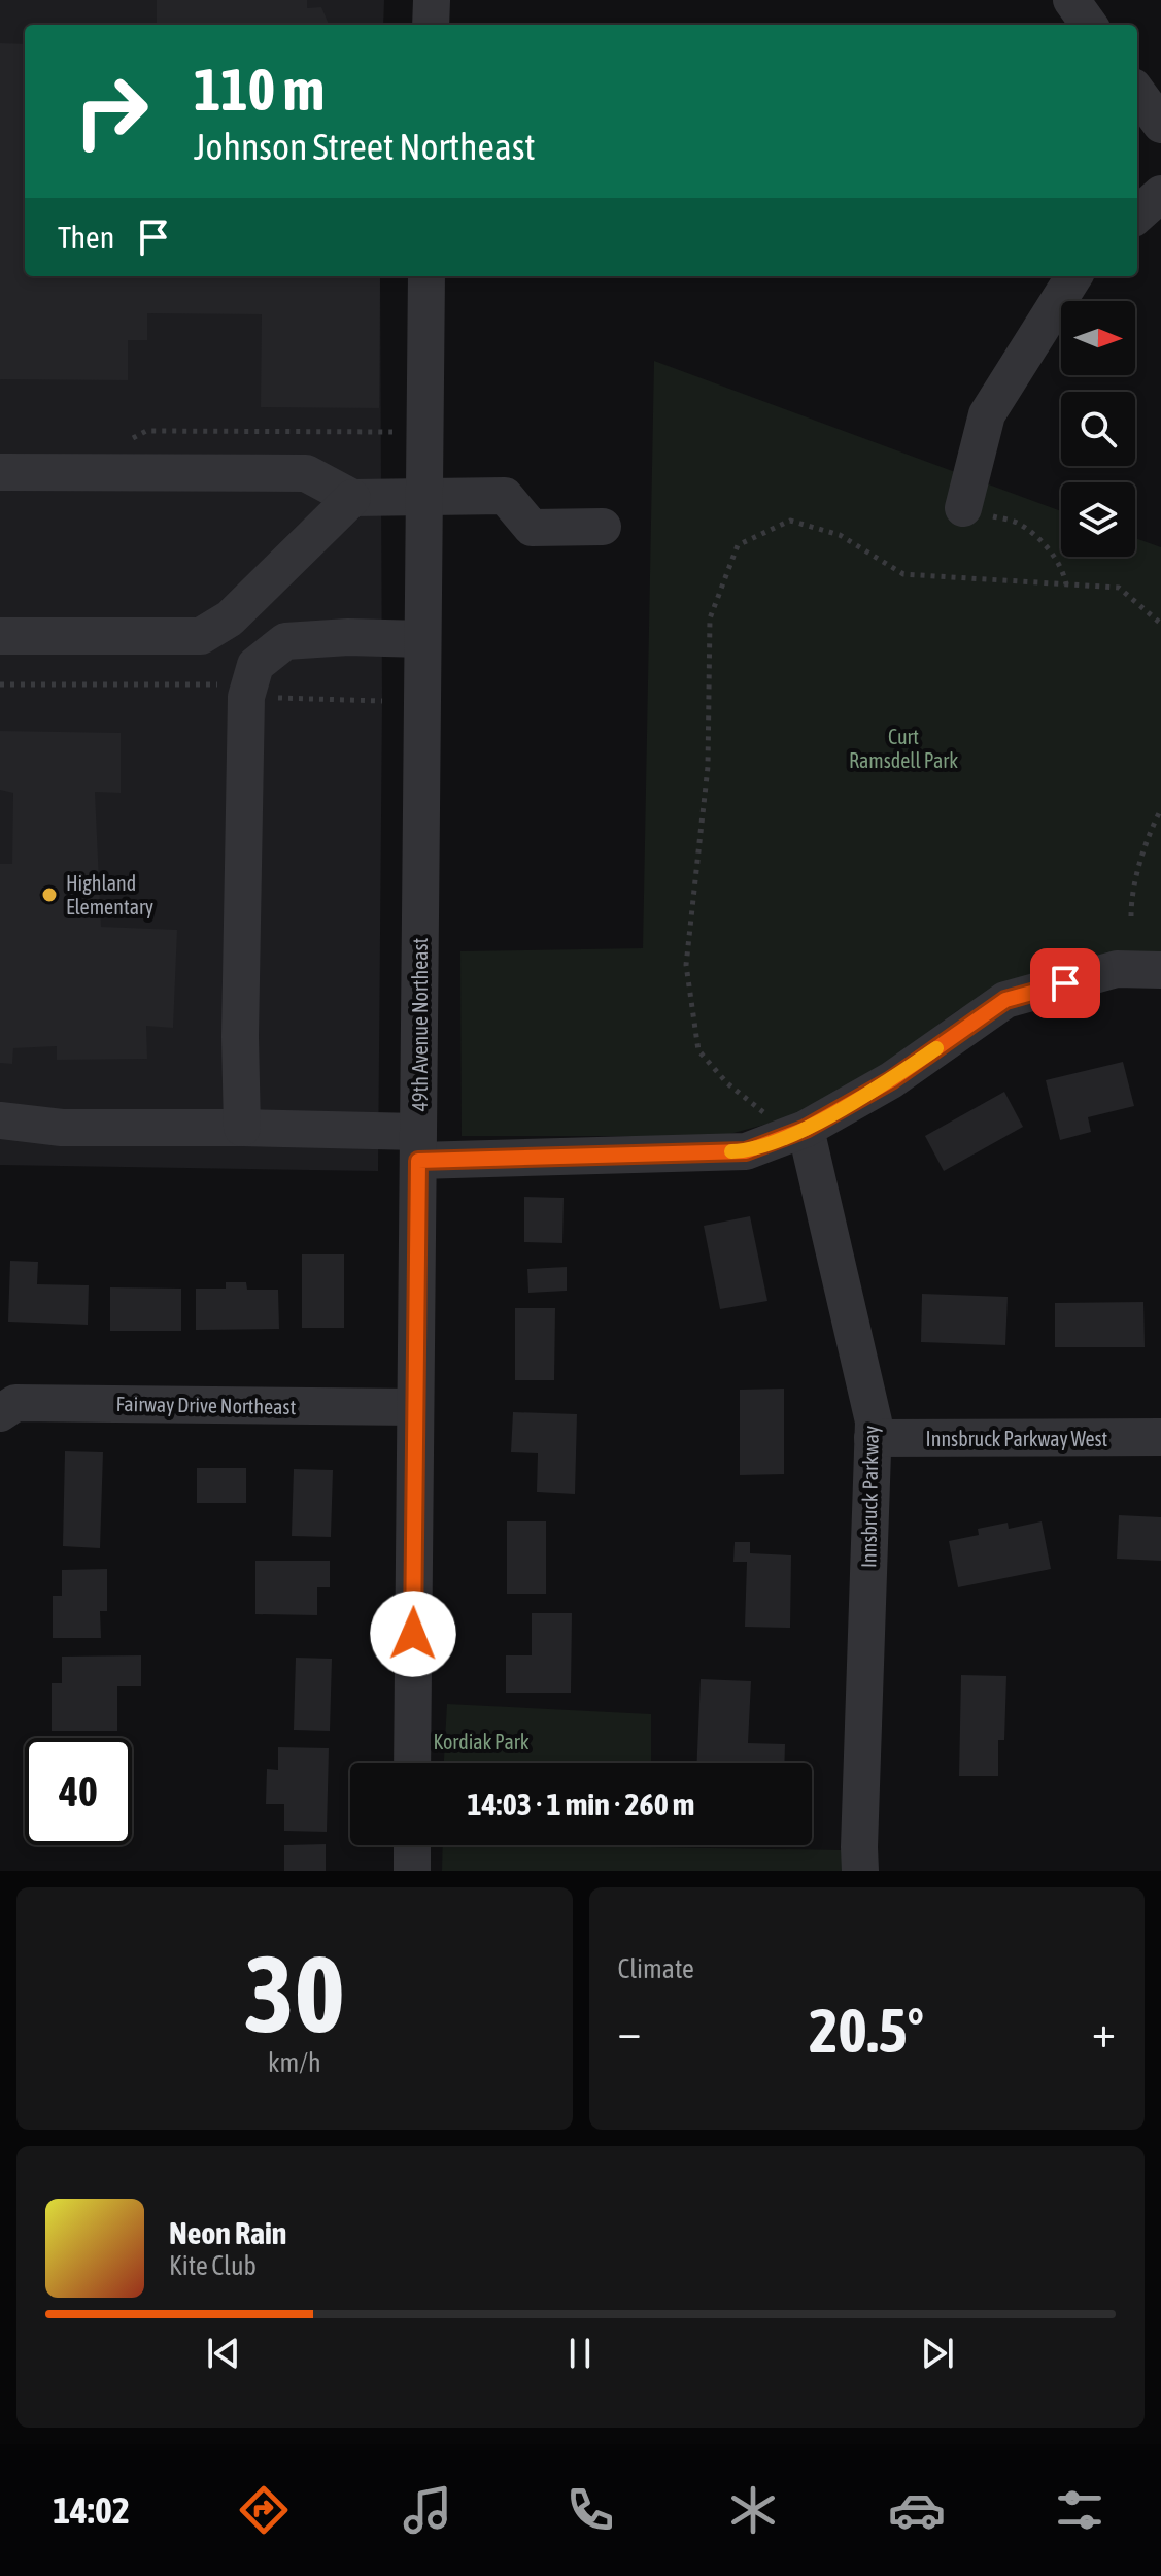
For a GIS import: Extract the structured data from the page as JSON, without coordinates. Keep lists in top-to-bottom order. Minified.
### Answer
{"streets":{"street":["49th Avenue Northeast","Fairway Drive Northeast","Innsbruck Parkway West","Innsbruck Parkway"]},"crossings":[["49th Avenue Northeast","Fairway Drive Northeast"],["Innsbruck Parkway West","Innsbruck Parkway"]],"parks":["Curt Ramsdell Park","Kordiak Park"],"places":["Highland Elementary"],"north":"right","page":{"turn":["110 m","Johnson Street Northeast"],"then":"Then","limit":"40","trip":"14:03 · 1 min · 260 m","tile":[["30","km/h"],"Climate"],"heat":["−","20.5°","+"],"song":["Neon Rain","Kite Club"],"tabs":"14:02"}}
